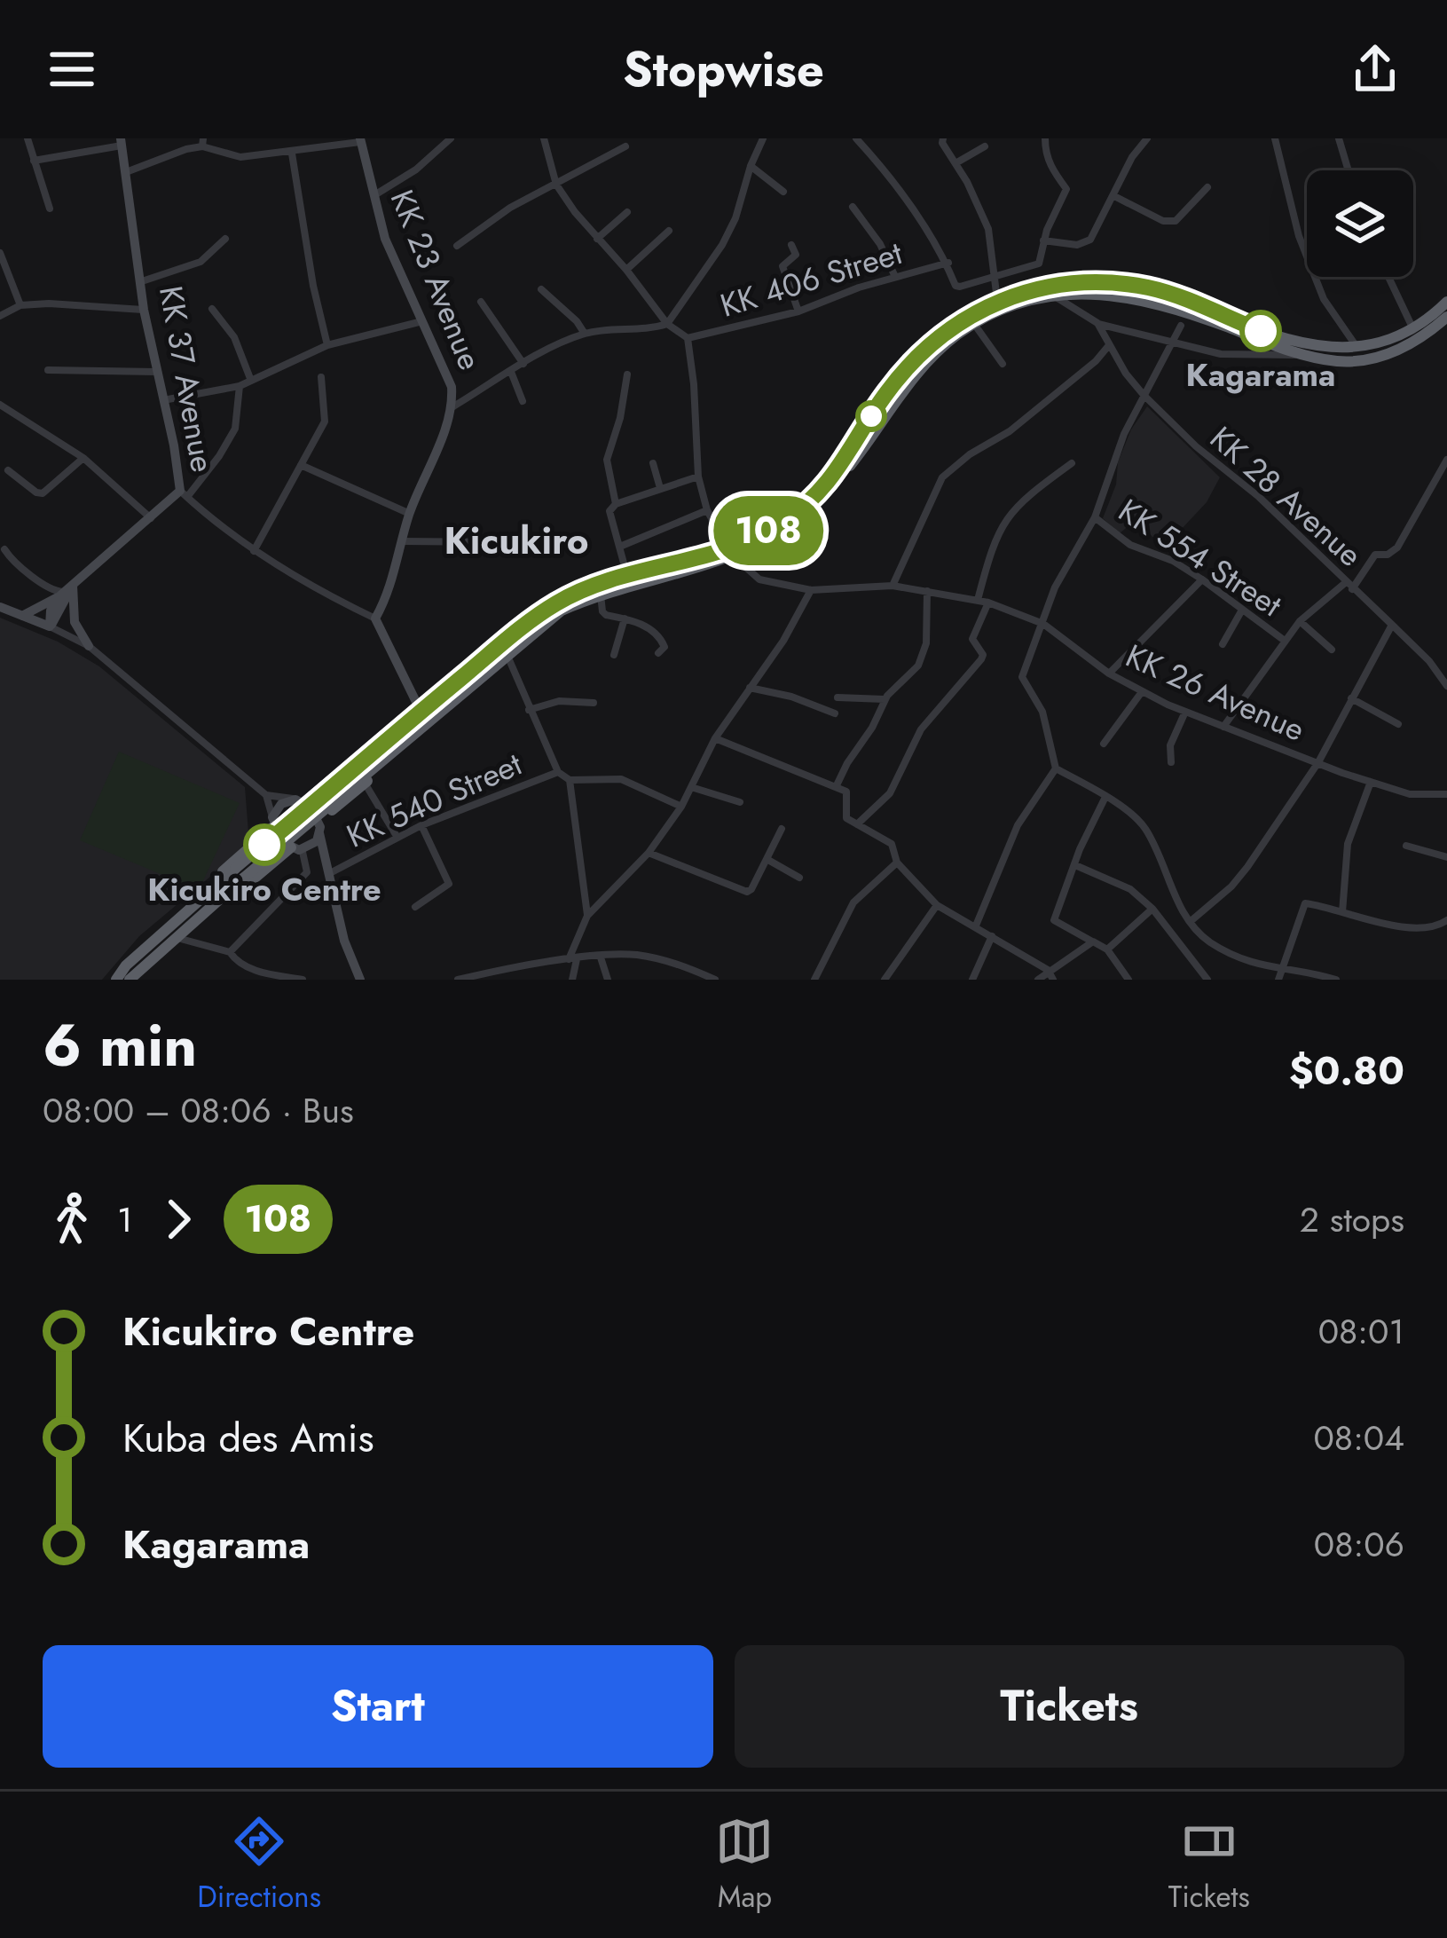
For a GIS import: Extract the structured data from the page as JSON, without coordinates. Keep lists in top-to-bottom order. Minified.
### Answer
{"streets":{"main road":["KK 23 Avenue","KK 37 Avenue"],"street":["KK 406 Street","KK 28 Avenue","KK 554 Street","KK 26 Avenue","KK 540 Street"]},"crossings":[["KK 23 Avenue","KK 37 Avenue"],["KK 28 Avenue","KK 554 Street"]],"districts":["Kicukiro"],"places":["Kagarama","Kicukiro Centre"],"lines":["bus line 108"],"page":{"header":"Stopwise","on_map":"108","heading":["6 min","08:00 – 08:06 · Bus","$0.80"],"legs":["1","108","2 stops"],"list":[{"name":"Kicukiro Centre","value":"08:01"},{"name":"Kuba des Amis","value":"08:04"},{"name":"Kagarama","value":"08:06"}],"buttons":["Start","Tickets"],"tabs":["Directions","Map","Tickets"]}}
